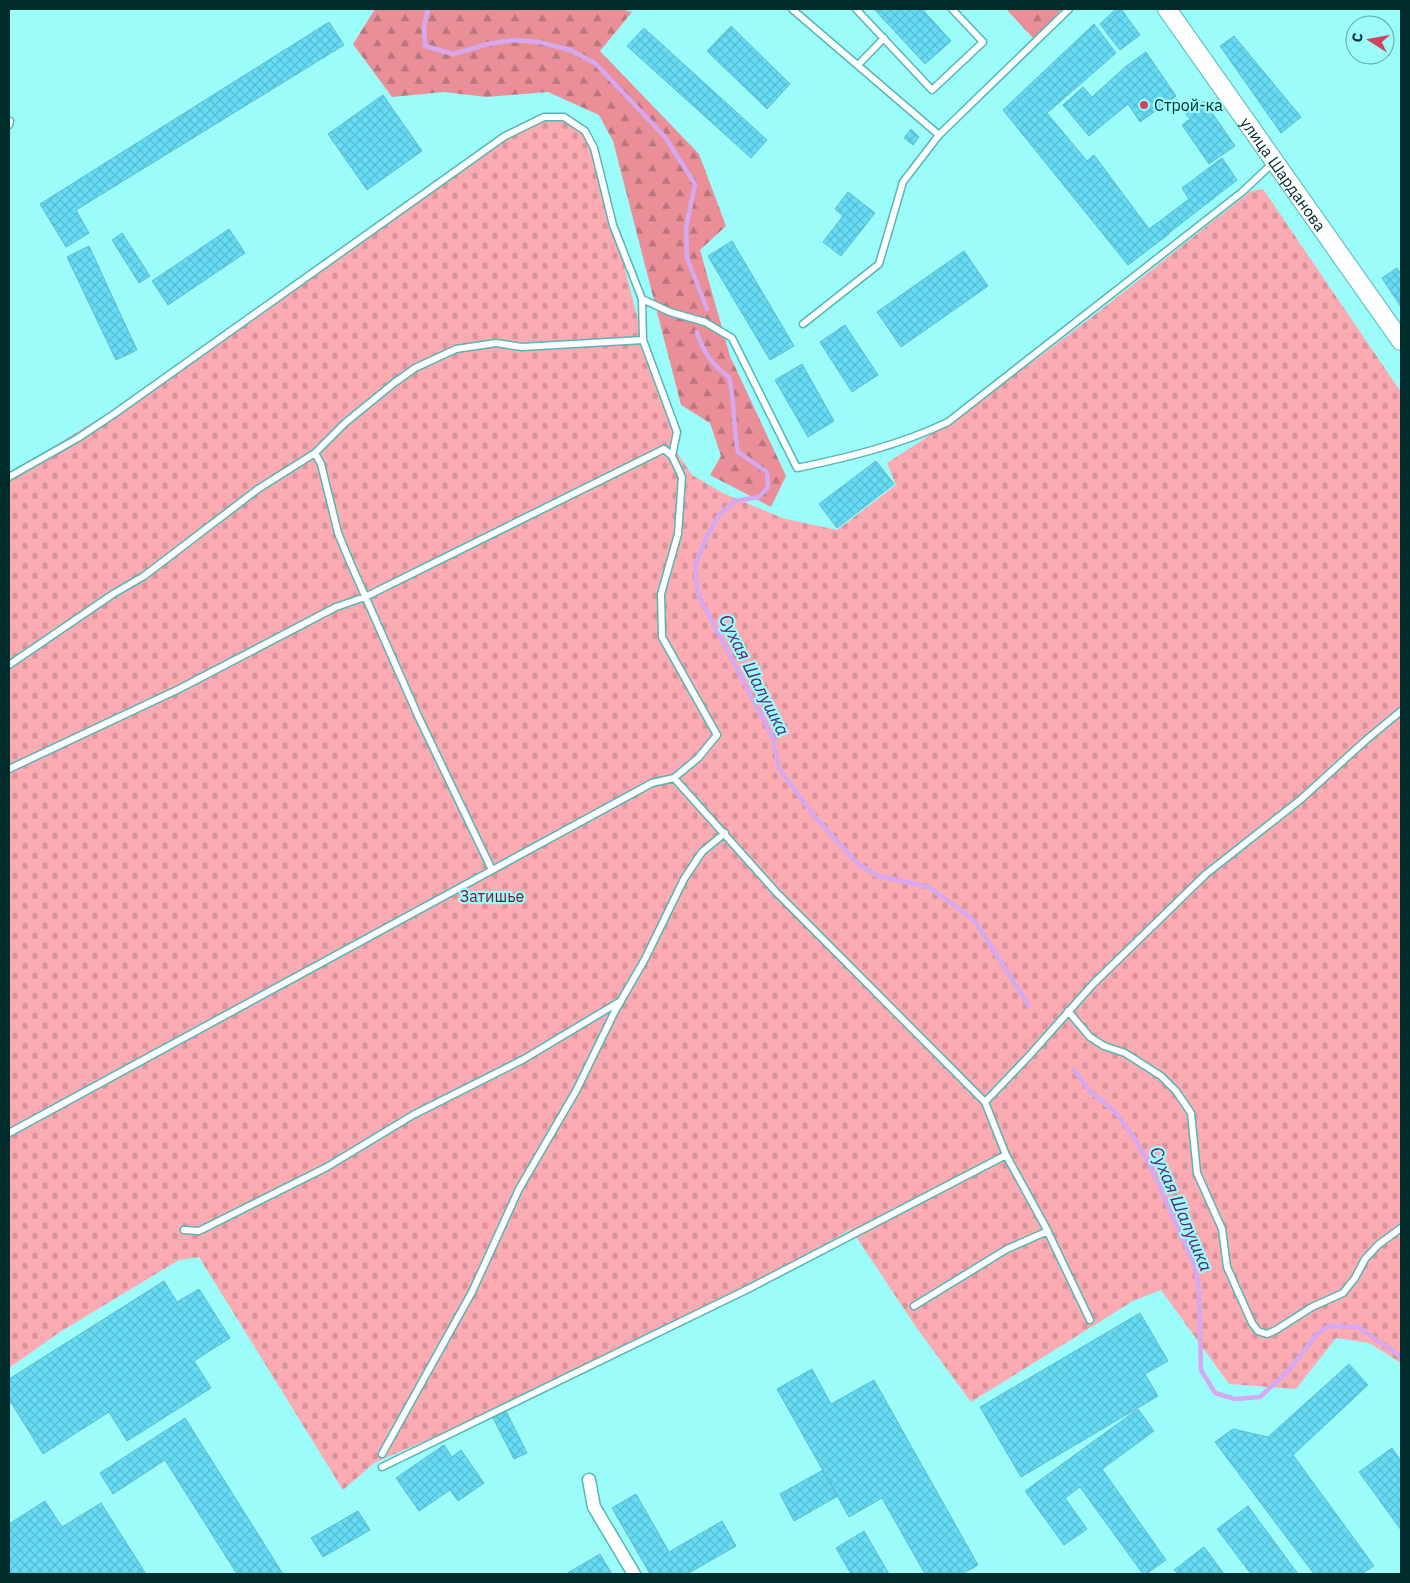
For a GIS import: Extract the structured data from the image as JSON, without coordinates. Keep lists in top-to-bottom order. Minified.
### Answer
{"streets":{"main road":["улица Шарданова"]},"water":["Сухая Шалушка"],"parks":["Затишье"],"places":["Строй-ка"],"north":"left"}
